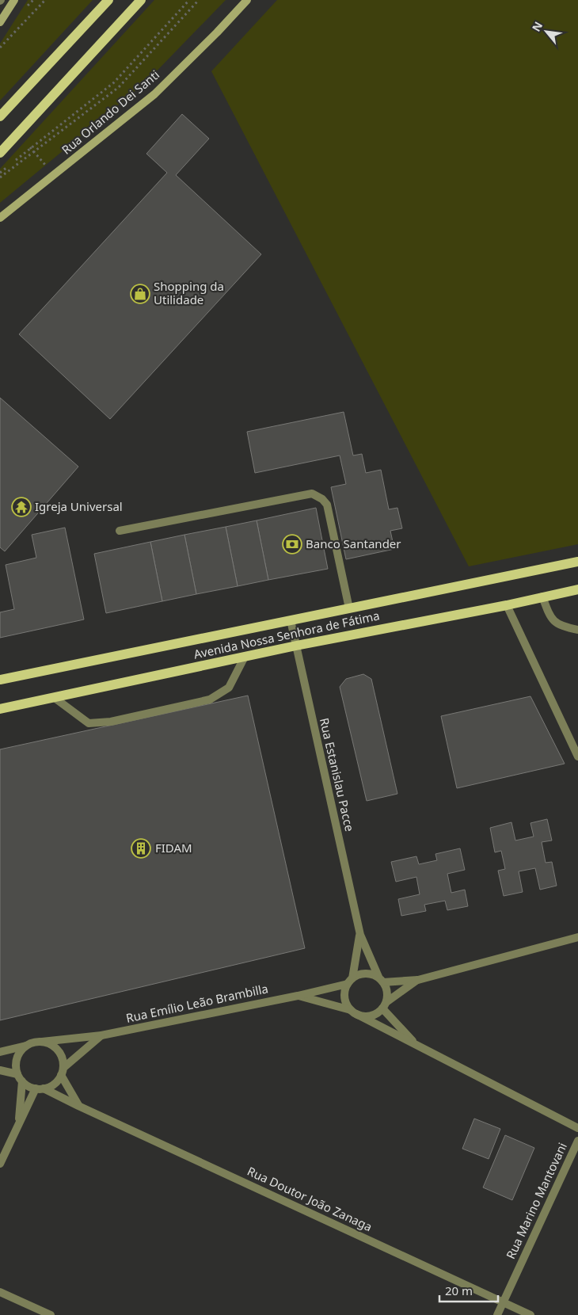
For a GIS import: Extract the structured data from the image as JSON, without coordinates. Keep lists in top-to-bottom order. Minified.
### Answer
{"streets":{"main road":["Rua Orlando Dei Santi","Avenida Nossa Senhora de Fátima"],"street":["Rua Estanislau Pacce","Rua Emílio Leão Brambilla","Rua Doutor João Zanaga","Rua Marino Mantovani"]},"crossings":[["Avenida Nossa Senhora de Fátima","Rua Estanislau Pacce"],["Rua Estanislau Pacce","Rua Emílio Leão Brambilla"],["Rua Emílio Leão Brambilla","Rua Doutor João Zanaga"],["Rua Doutor João Zanaga","Rua Marino Mantovani"]],"places":{"shop":["Shopping da Utilidade"],"temple":["Igreja Universal"],"bank":["Banco Santander"],"building":["FIDAM"]},"scale_bar":"20 m","north":"top left"}
